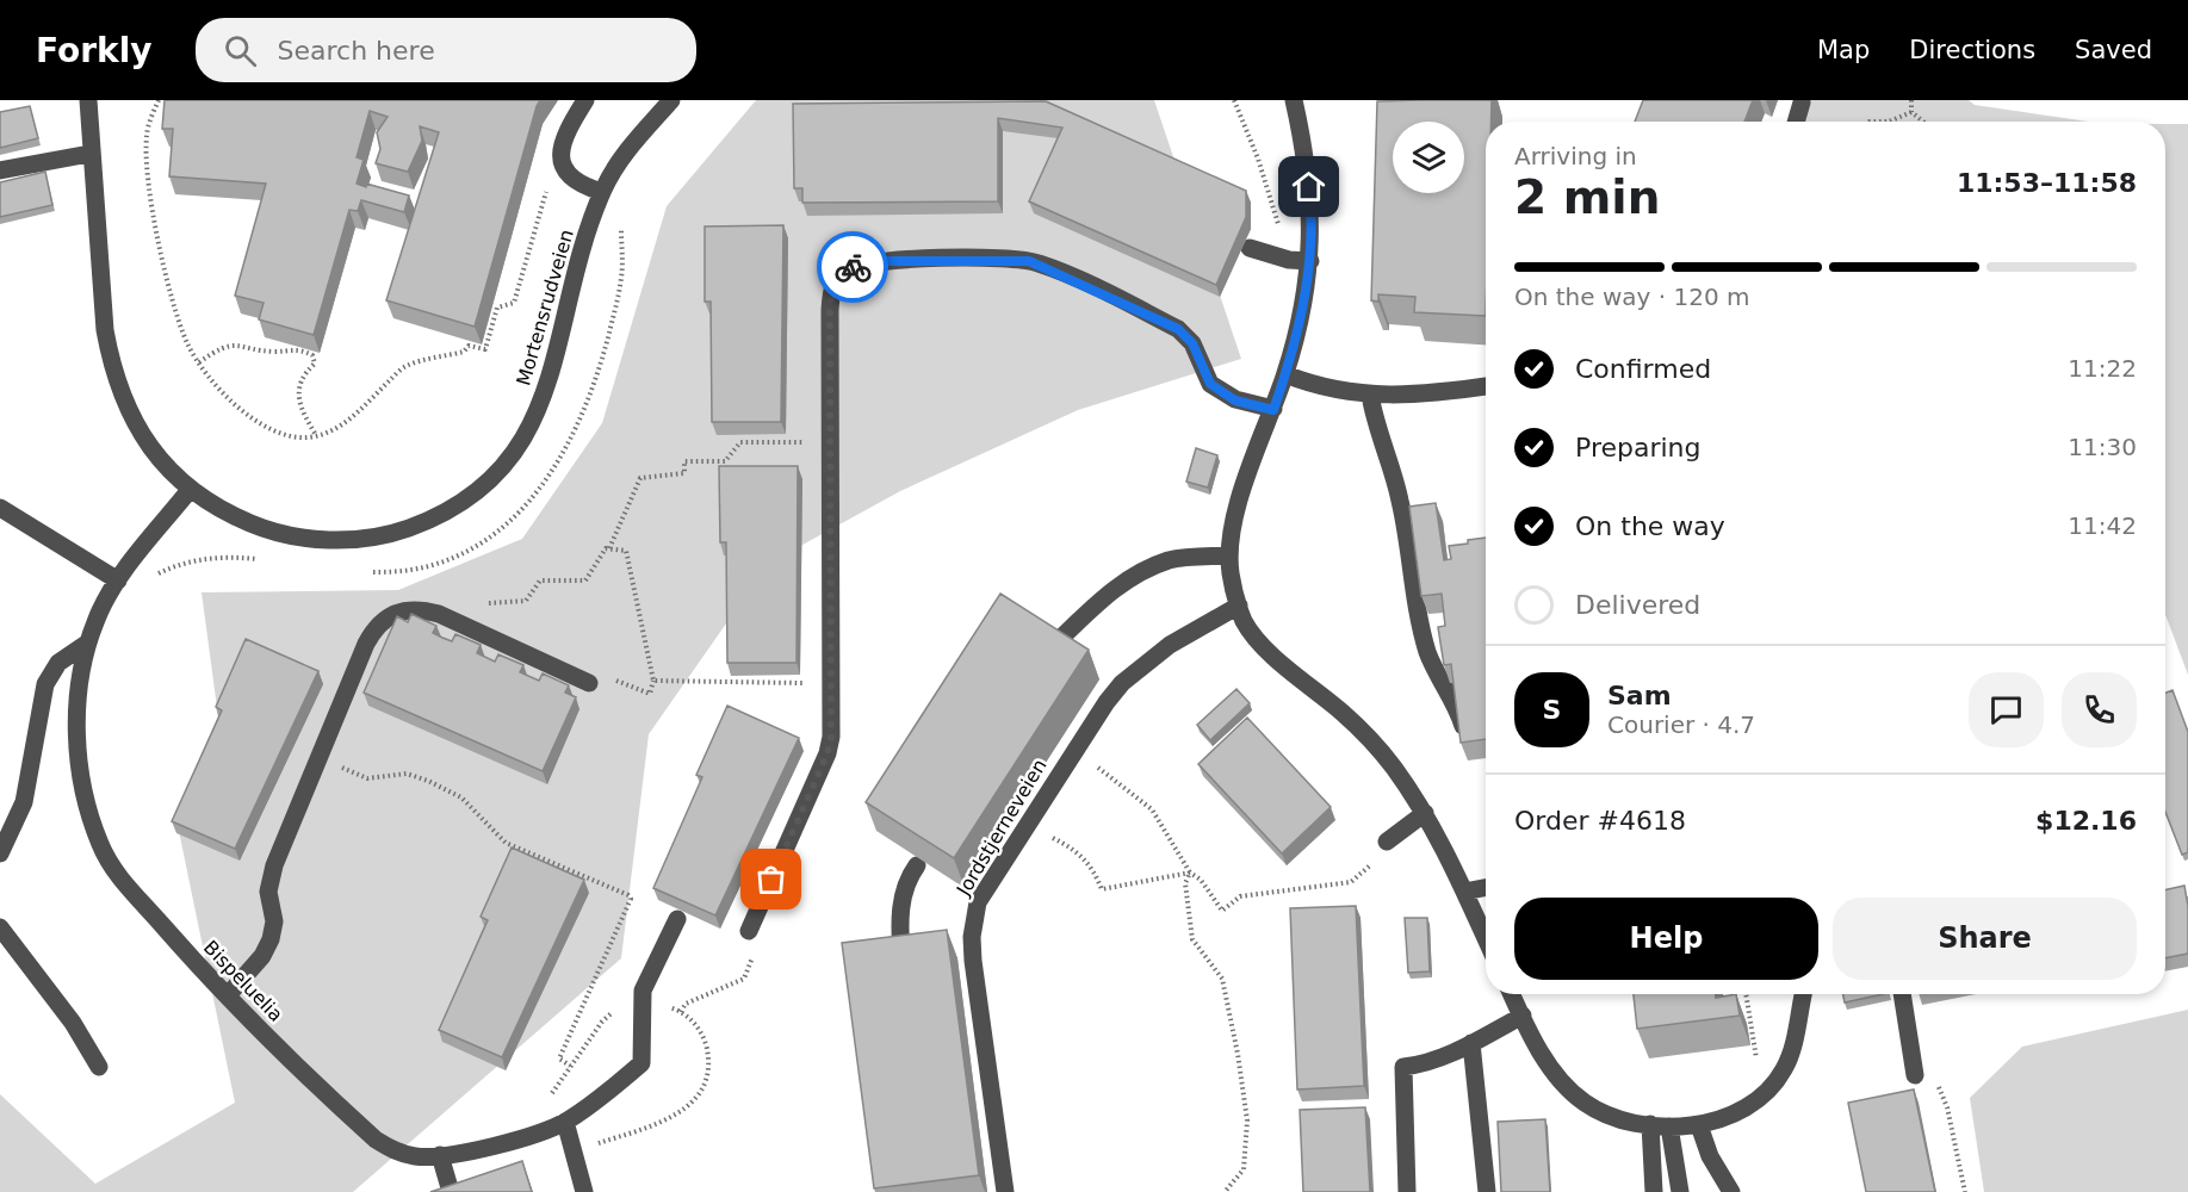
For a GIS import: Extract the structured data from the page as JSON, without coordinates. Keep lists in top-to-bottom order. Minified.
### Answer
{"streets":{"street":["Mortensrudveien","Jordstjerneveien","Bispeluelia"]},"crossings":[["Mortensrudveien","Bispeluelia"]],"page":{"header":"Forkly","search":"Search here","nav":["Map","Directions","Saved"],"heading":["2 min","Arriving in","11:53–11:58"],"panel":["Sam","Courier · 4.7","Order #4618","$12.16"],"bar":"On the way · 120 m","list":[["Confirmed","11:22"],["Preparing","11:30"],["On the way","11:42"],"Delivered"],"round":"S","buttons":["Help","Share"]}}
